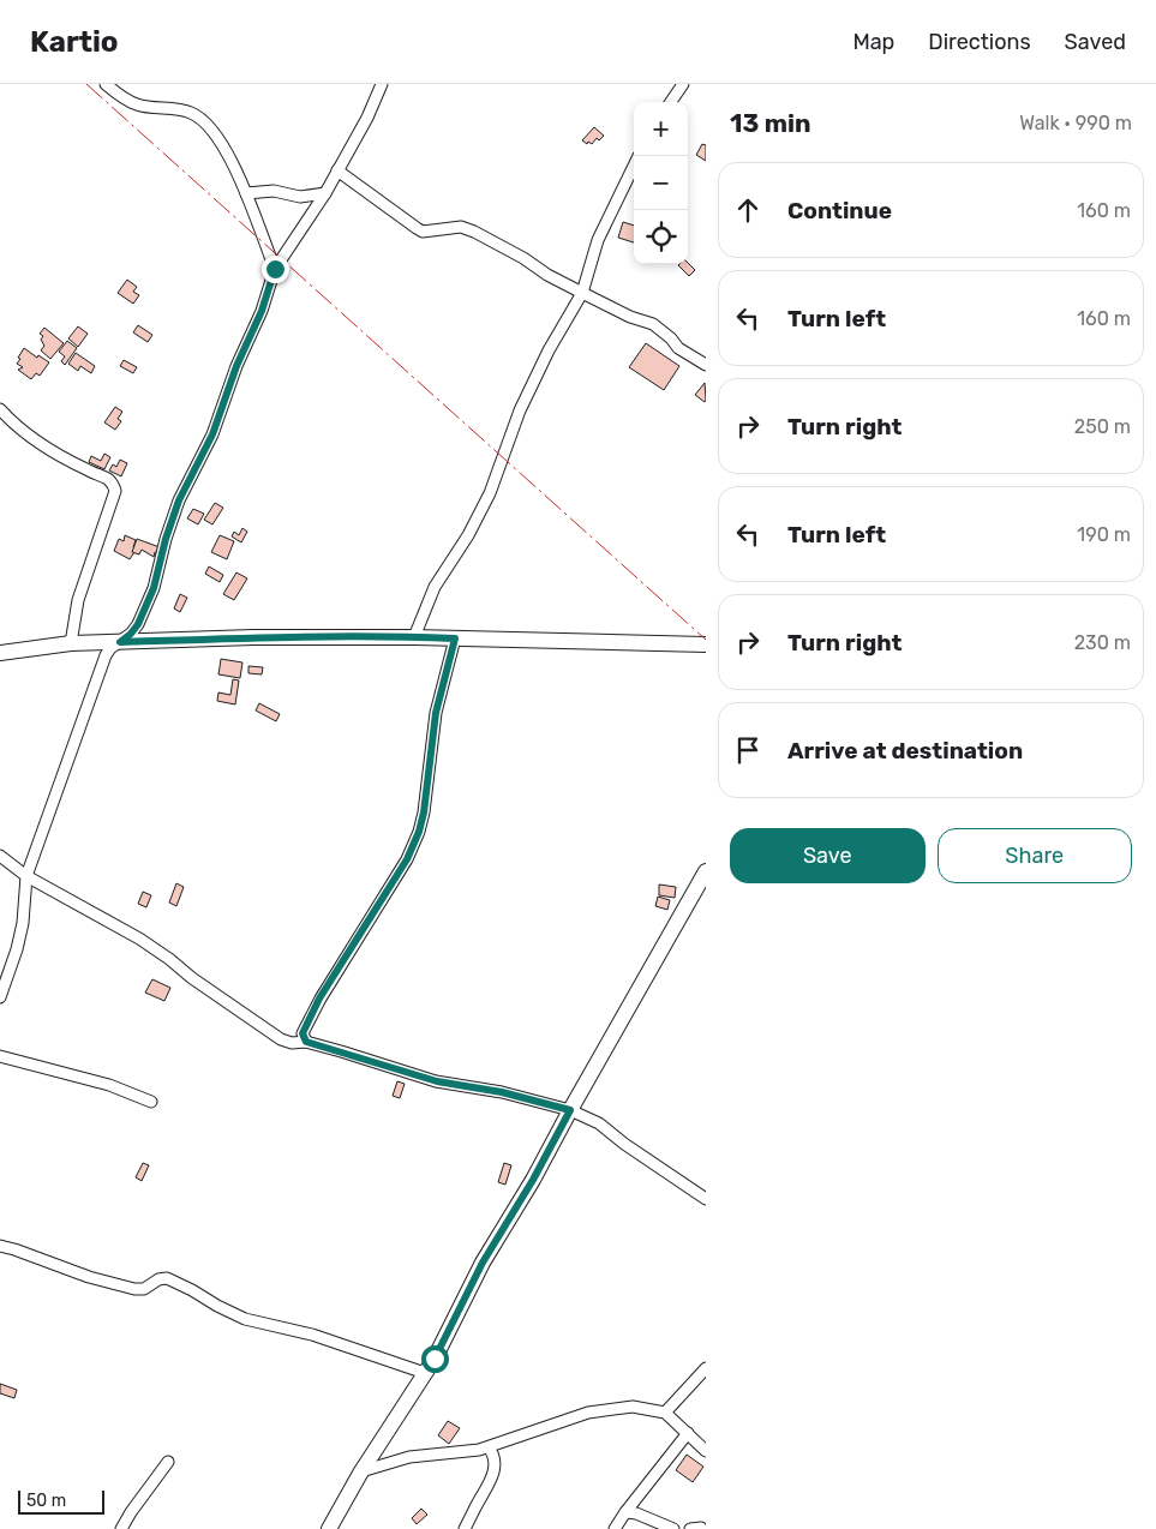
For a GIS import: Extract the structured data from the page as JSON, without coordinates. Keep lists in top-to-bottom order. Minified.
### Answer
{"scale_bar":"50 m","page":{"header":"Kartio","nav":["Map","Directions","Saved"],"heading":["13 min","Walk · 990 m"],"map_buttons":["+","−"],"list":[["Continue","160 m"],["Turn left","160 m"],["Turn right","250 m"],["Turn left","190 m"],["Turn right","230 m"],"Arrive at destination"],"buttons":["Save","Share"],"scale":"50 m"}}
